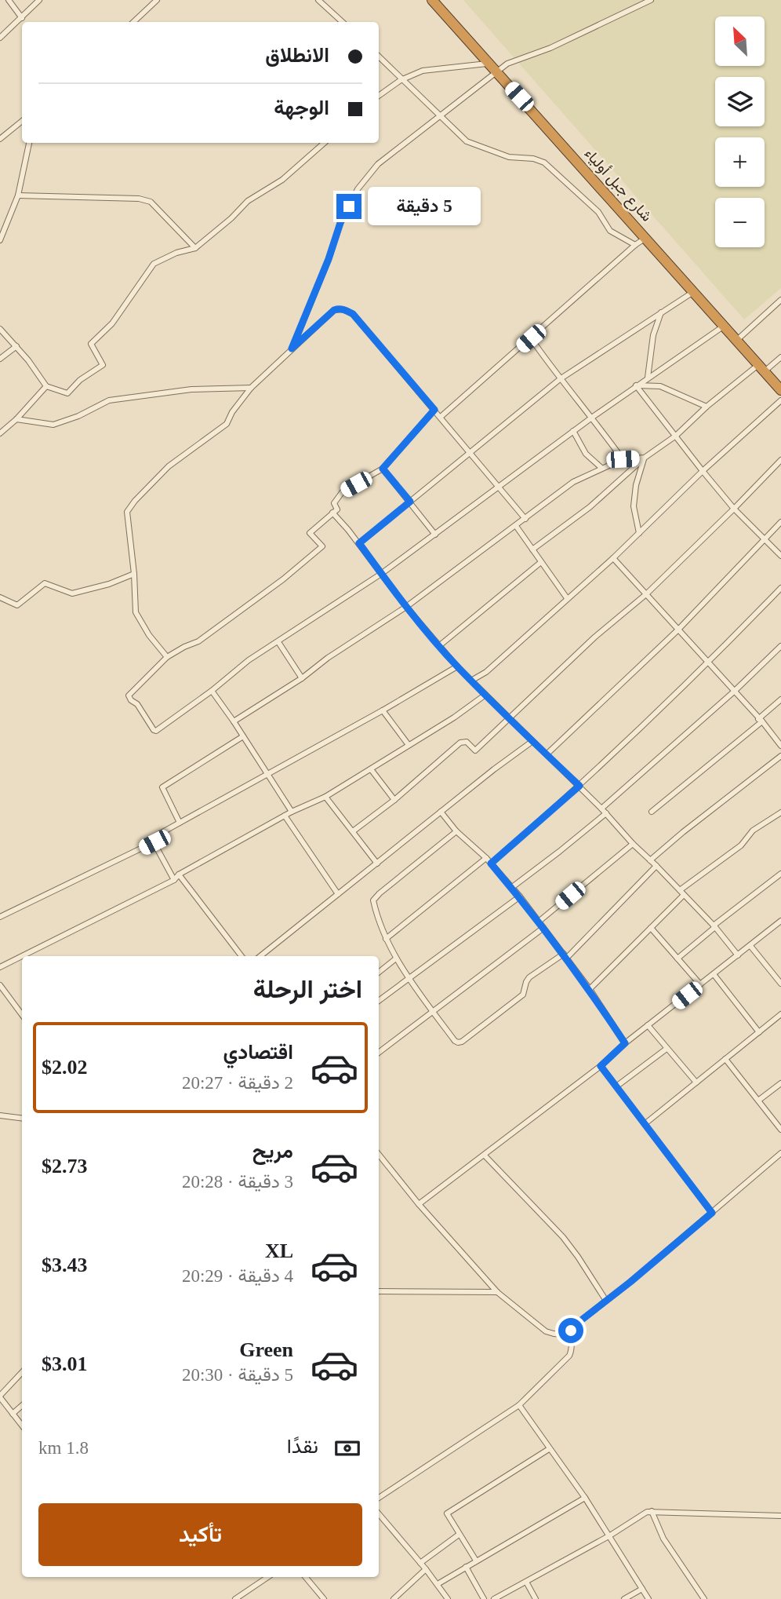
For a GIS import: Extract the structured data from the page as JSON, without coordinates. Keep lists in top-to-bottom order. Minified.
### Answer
{"streets":{"highway":["شارع جبل أولياء"]},"north":"top left","page":{"map_buttons":["+","−"],"banner":["الانطلاق","الوجهة"],"bubble":"5 دقيقة","heading":"اختر الرحلة","list":[{"name":"اقتصادي","note":"2 دقيقة · 20:27","value":"$2.02"},{"name":"مريح","note":"3 دقيقة · 20:28","value":"$2.73"},{"name":"XL","note":"4 دقيقة · 20:29","value":"$3.43"},{"name":"Green","note":"5 دقيقة · 20:30","value":"$3.01"}],"pay":["نقدًا","1.8 km"],"buttons":"تأكيد"}}
